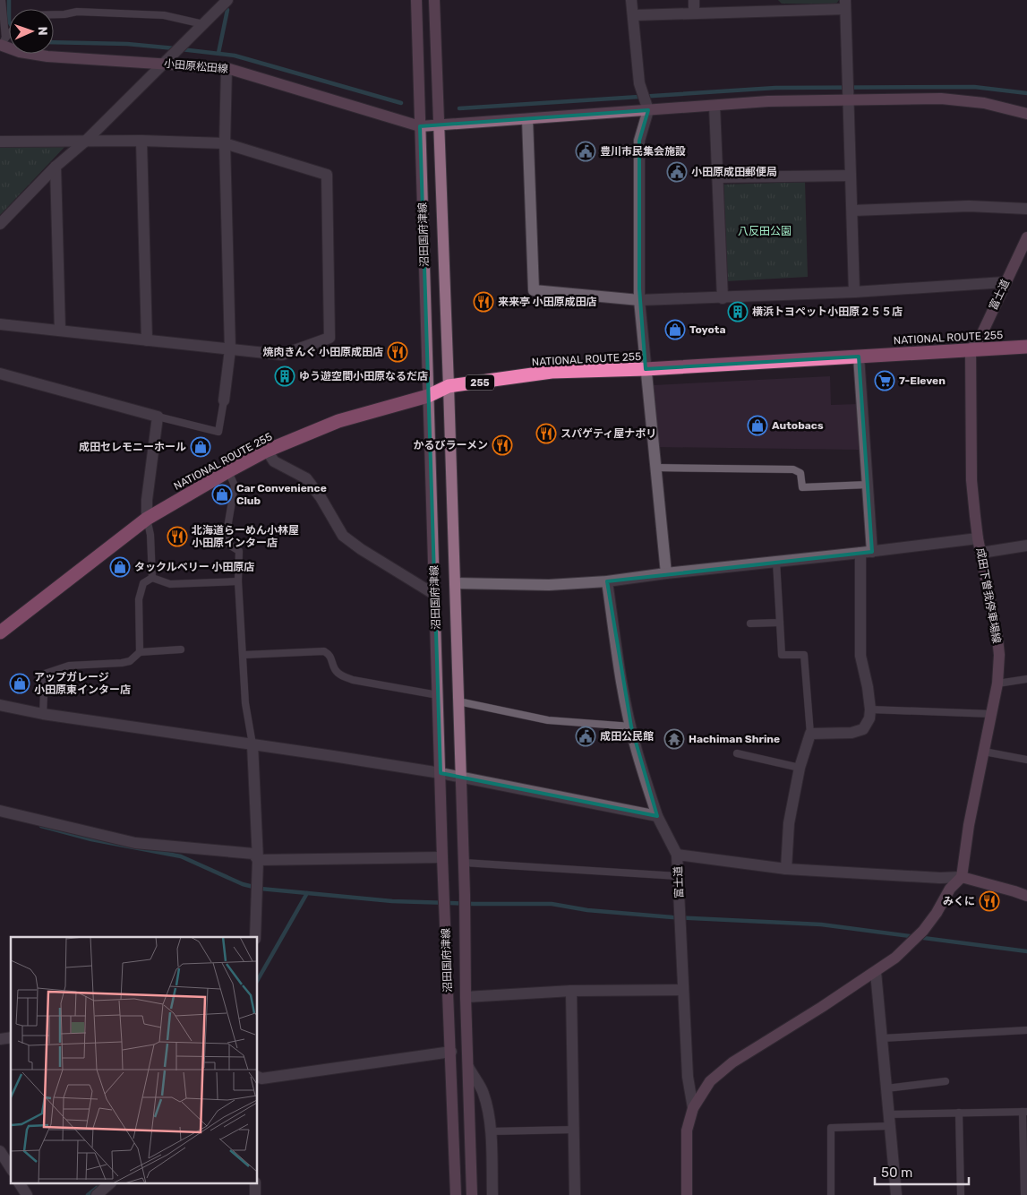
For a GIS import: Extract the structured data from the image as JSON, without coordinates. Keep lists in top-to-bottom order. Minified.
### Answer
{"streets":{"highway":["NATIONAL ROUTE 255","255"],"main road":["小田原松田線","沼田国府津線","富士道","成田下曽我停車場線"]},"crossings":[["小田原松田線","沼田国府津線"],["沼田国府津線","NATIONAL ROUTE 255"],["富士道","NATIONAL ROUTE 255"],["富士道","成田下曽我停車場線"],["NATIONAL ROUTE 255","成田下曽我停車場線"]],"parks":["八反田公園"],"places":{"public building":["豊川市民集会施設","小田原成田郵便局","成田公民館"],"restaurant":["来来亭 小田原成田店","焼肉きんぐ 小田原成田店","スパゲティ屋ナポリ","かるびラーメン","北海道らーめん小林屋 小田原インター店","みくに"],"building":["横浜トヨペット小田原２５５店","ゆう遊空間小田原なるだ店"],"shop":["Toyota","Autobacs","成田セレモニーホール","Car Convenience Club","タックルベリー 小田原店","アップガレージ 小田原東インター店"],"supermarket":["7-Eleven"],"temple":["Hachiman Shrine"]},"scale_bar":"50 m","north":"right"}
